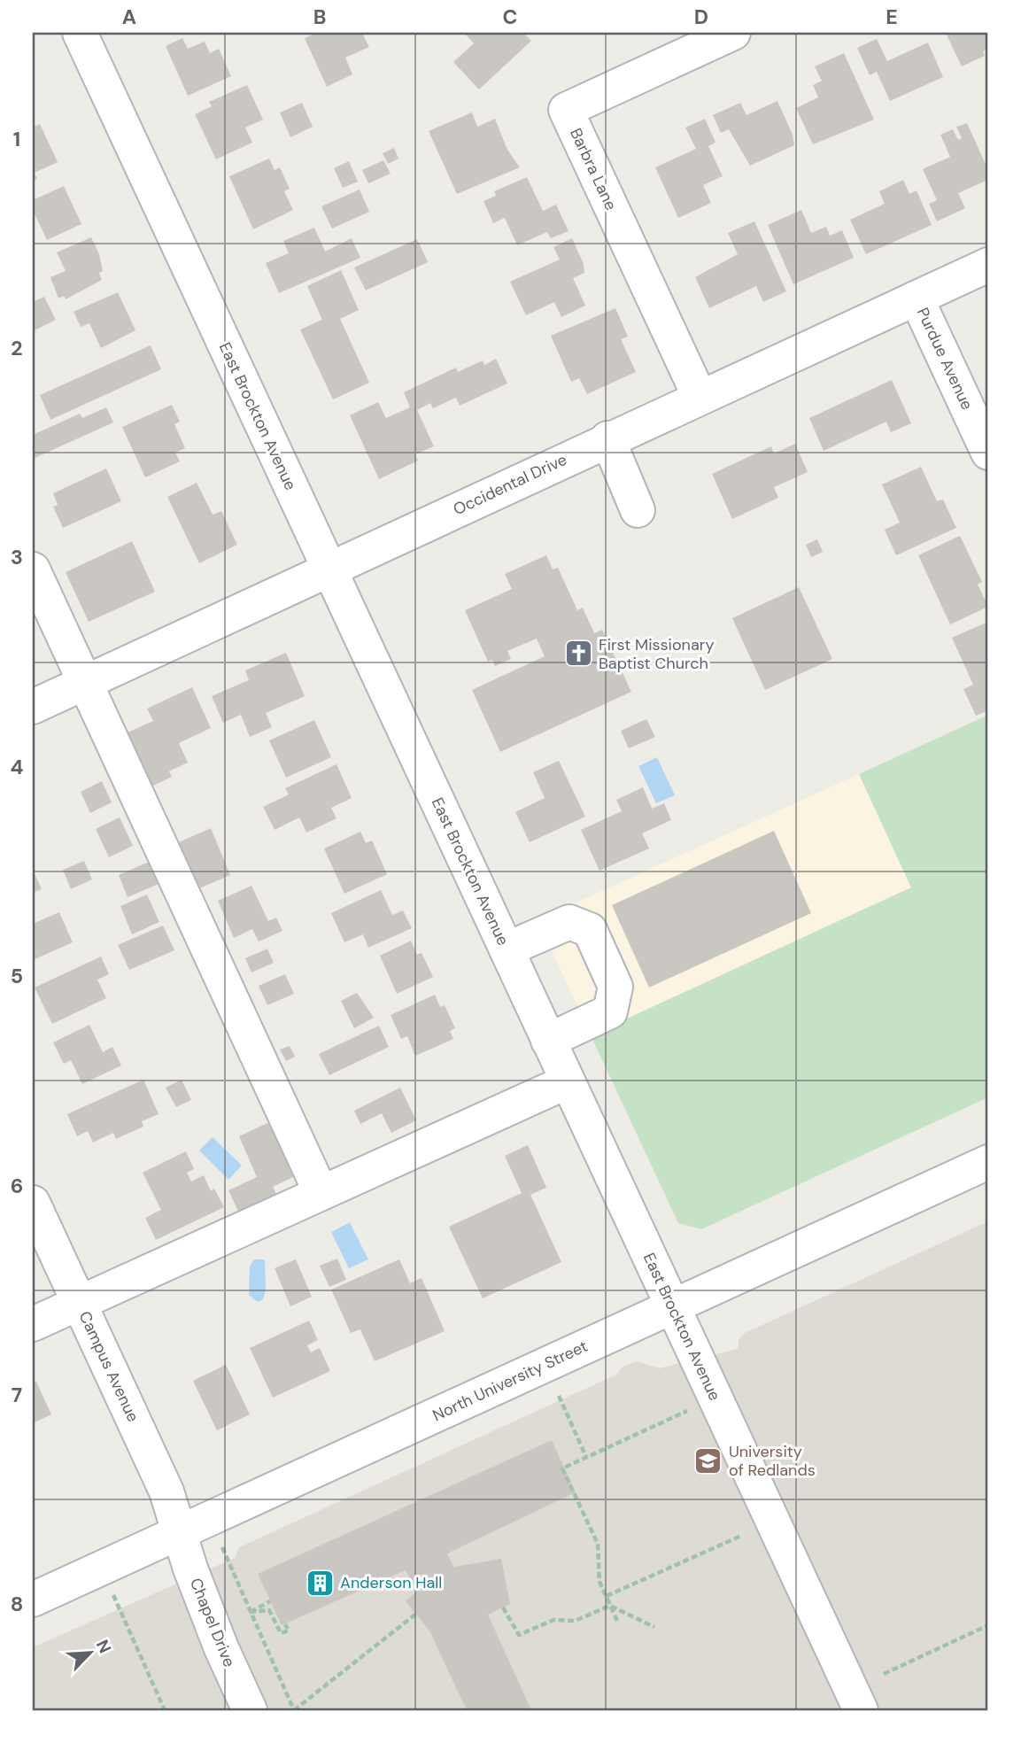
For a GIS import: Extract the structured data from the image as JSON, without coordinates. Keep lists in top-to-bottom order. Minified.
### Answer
{"streets":{"street":["Barbra Lane","Purdue Avenue","East Brockton Avenue","Occidental Drive","Campus Avenue","North University Street","Chapel Drive"]},"crossings":[["Barbra Lane","Occidental Drive"],["Purdue Avenue","Occidental Drive"],["East Brockton Avenue","Occidental Drive"],["East Brockton Avenue","North University Street"],["Campus Avenue","North University Street"],["Campus Avenue","Chapel Drive"],["North University Street","Chapel Drive"]],"places":{"church":["First Missionary Baptist Church"],"school or university":["University of Redlands"],"building":["Anderson Hall"]},"north":"top right","grid":{"columns":["A","B","C","D","E"],"rows":["1","2","3","4","5","6","7","8"]}}
